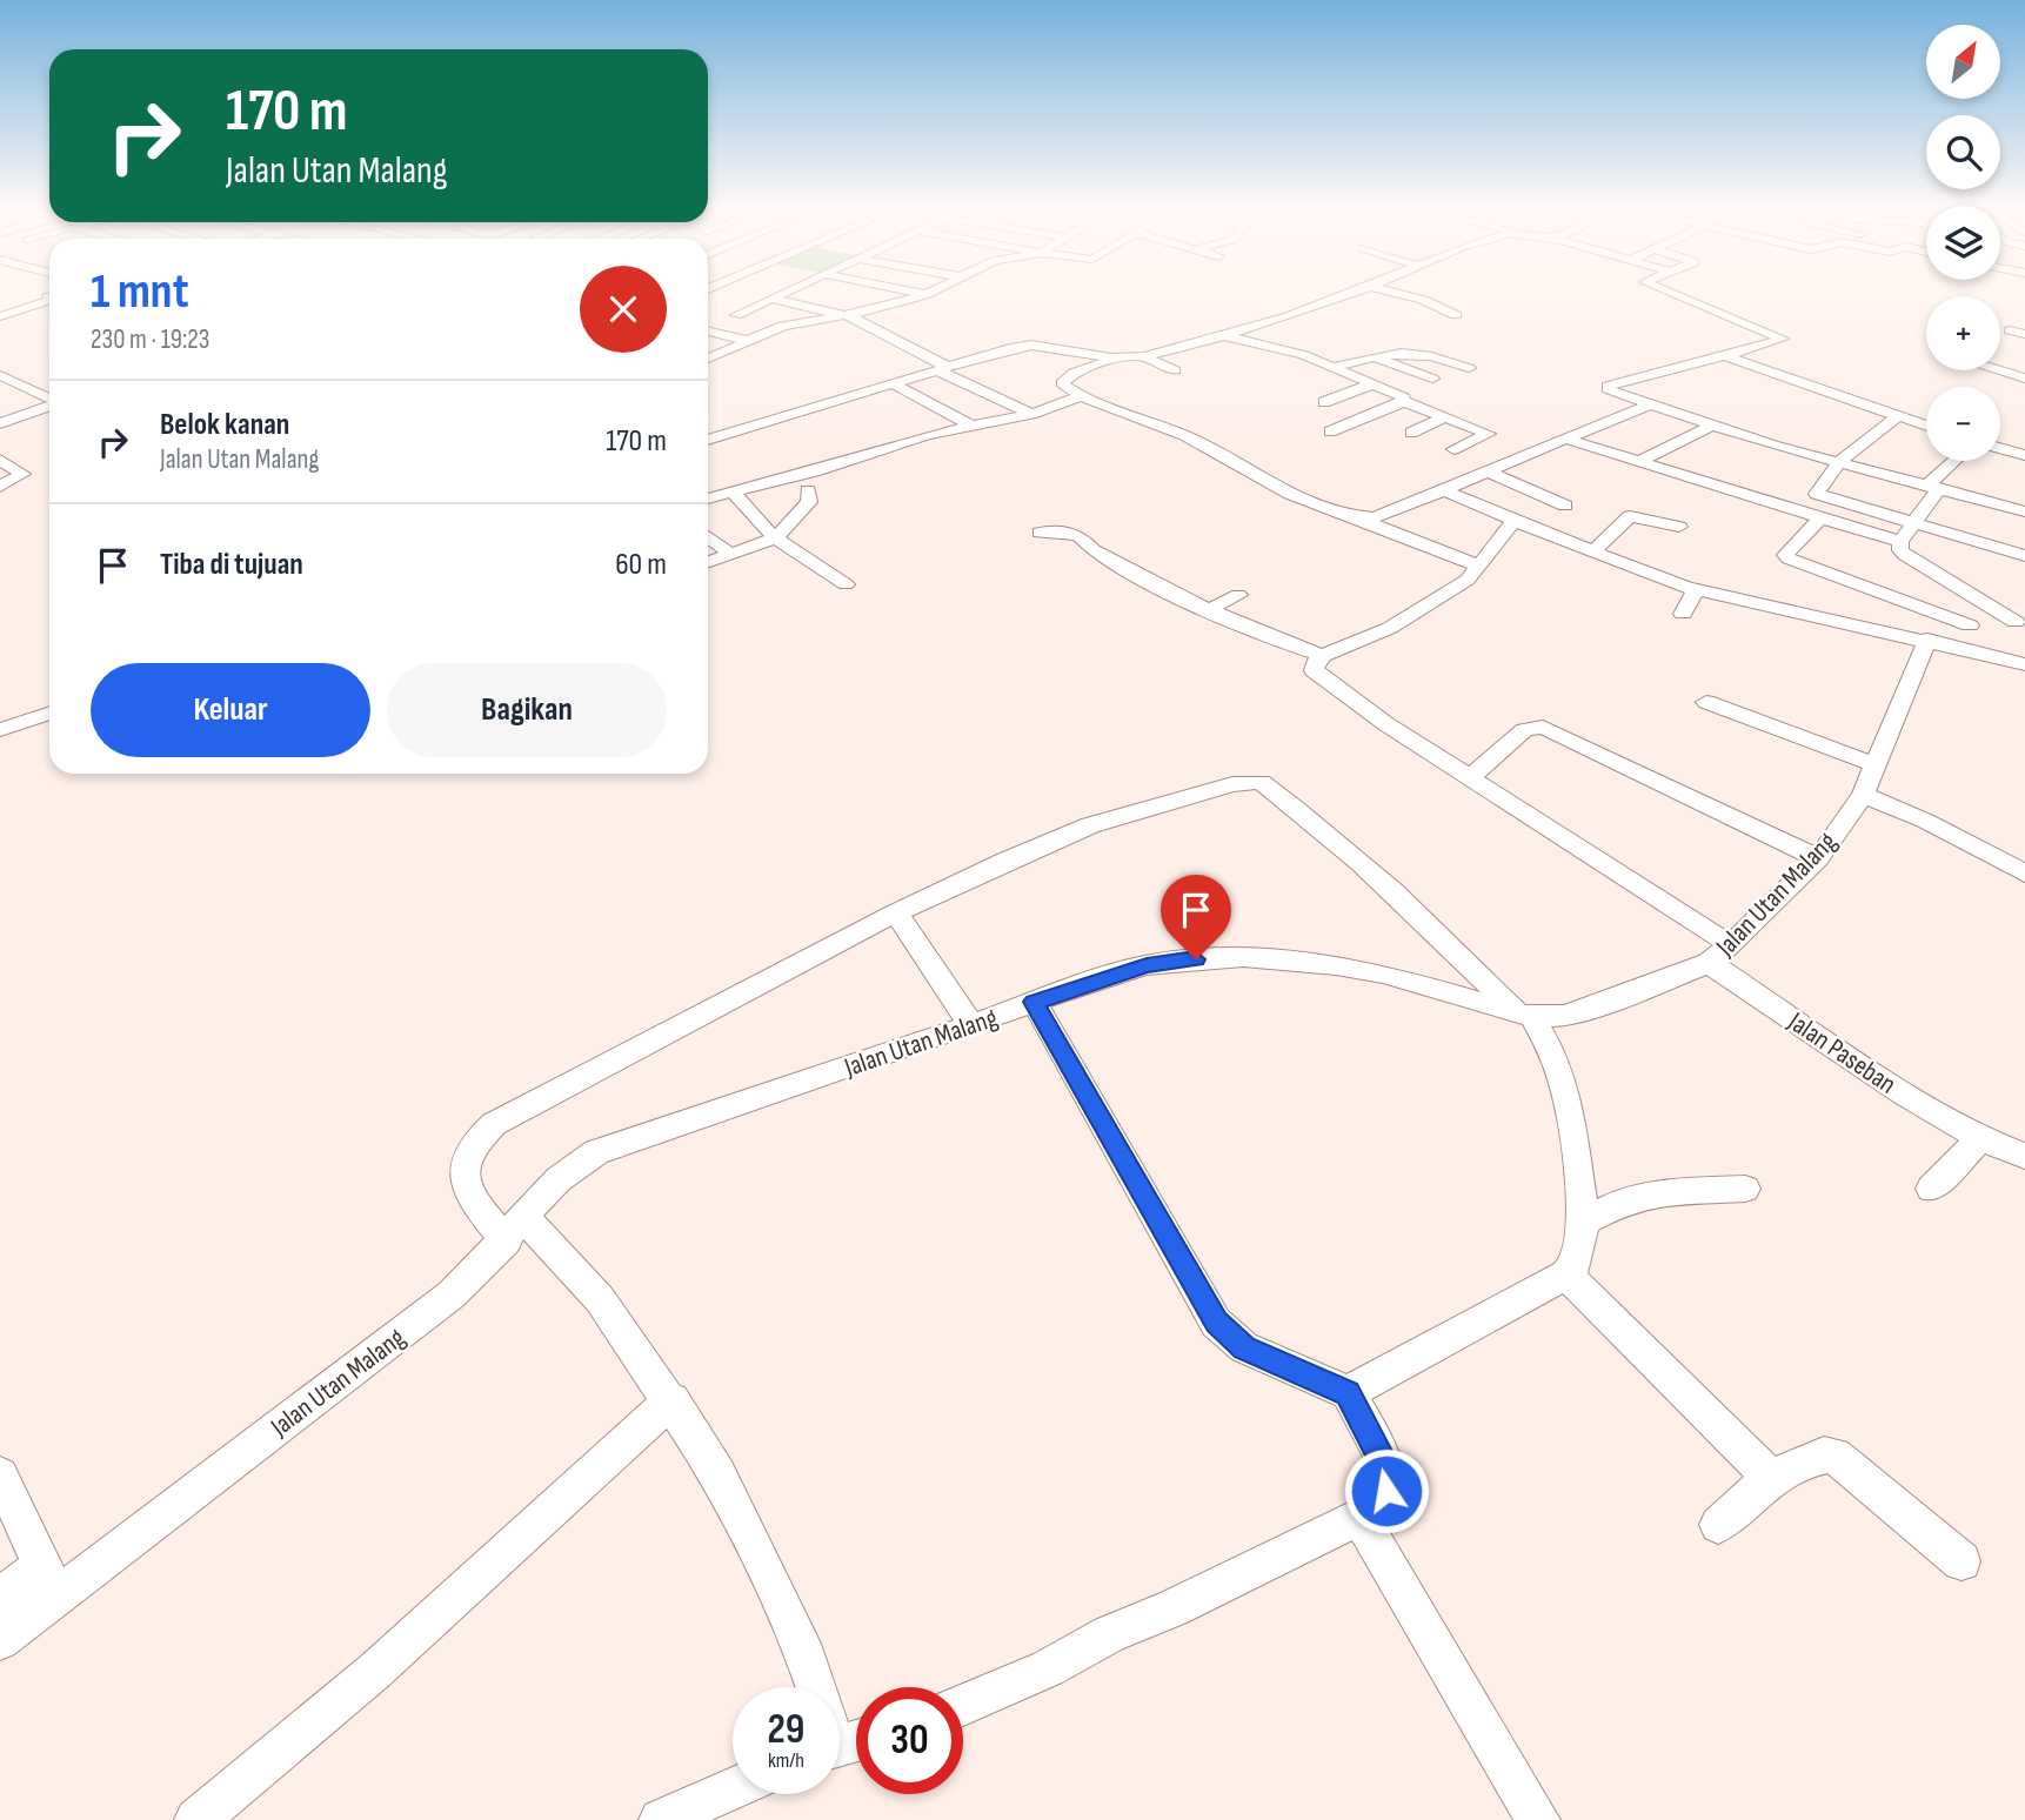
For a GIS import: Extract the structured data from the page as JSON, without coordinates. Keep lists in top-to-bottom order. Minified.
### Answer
{"streets":{"street":["Jalan Utan Malang","Jalan Paseban"]},"crossings":[["Jalan Utan Malang","Jalan Paseban"]],"north":"top right","page":{"map_buttons":["+","−"],"turn":["170 m","Jalan Utan Malang"],"heading":["1 mnt","230 m · 19:23"],"list":[{"name":"Belok kanan","note":"Jalan Utan Malang","value":"170 m"},{"name":"Tiba di tujuan","value":"60 m"}],"buttons":["Keluar","Bagikan"],"speed":"29 km/h","limit":"30"}}
